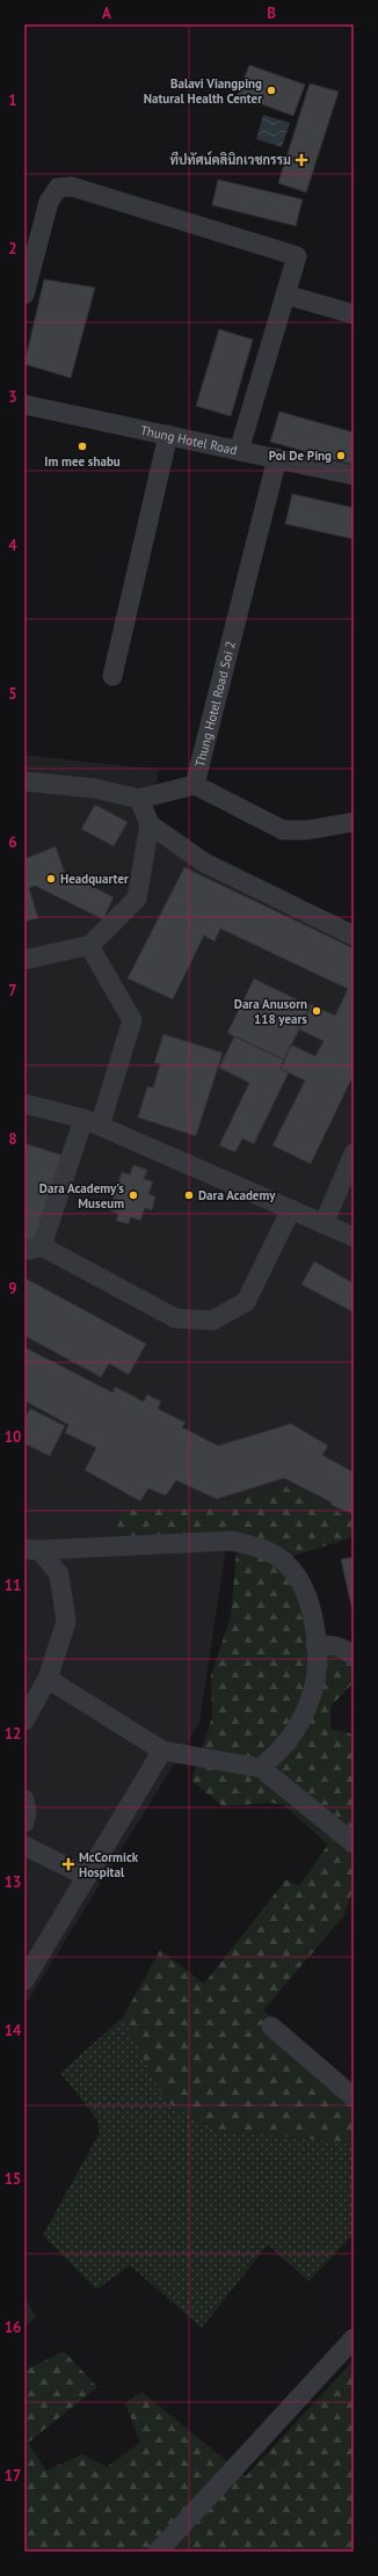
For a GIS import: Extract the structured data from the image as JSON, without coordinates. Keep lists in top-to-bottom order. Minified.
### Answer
{"streets":{"street":["Thung Hotel Road","Thung Hotel Road Soi 2"]},"crossings":[["Thung Hotel Road","Thung Hotel Road Soi 2"]],"places":{"other":["Balavi Viangping Natural Health Center","Im mee shabu","Poi De Ping","Headquarter","Dara Anusorn 118 years","Dara Academy's Museum","Dara Academy"],"health":["ทีปทัศน์คลินิกเวชกรรม","McCormick Hospital"]},"grid":{"columns":["A","B"],"rows":["1","2","3","4","5","6","7","8","9","10","11","12","13","14","15","16","17"]}}
